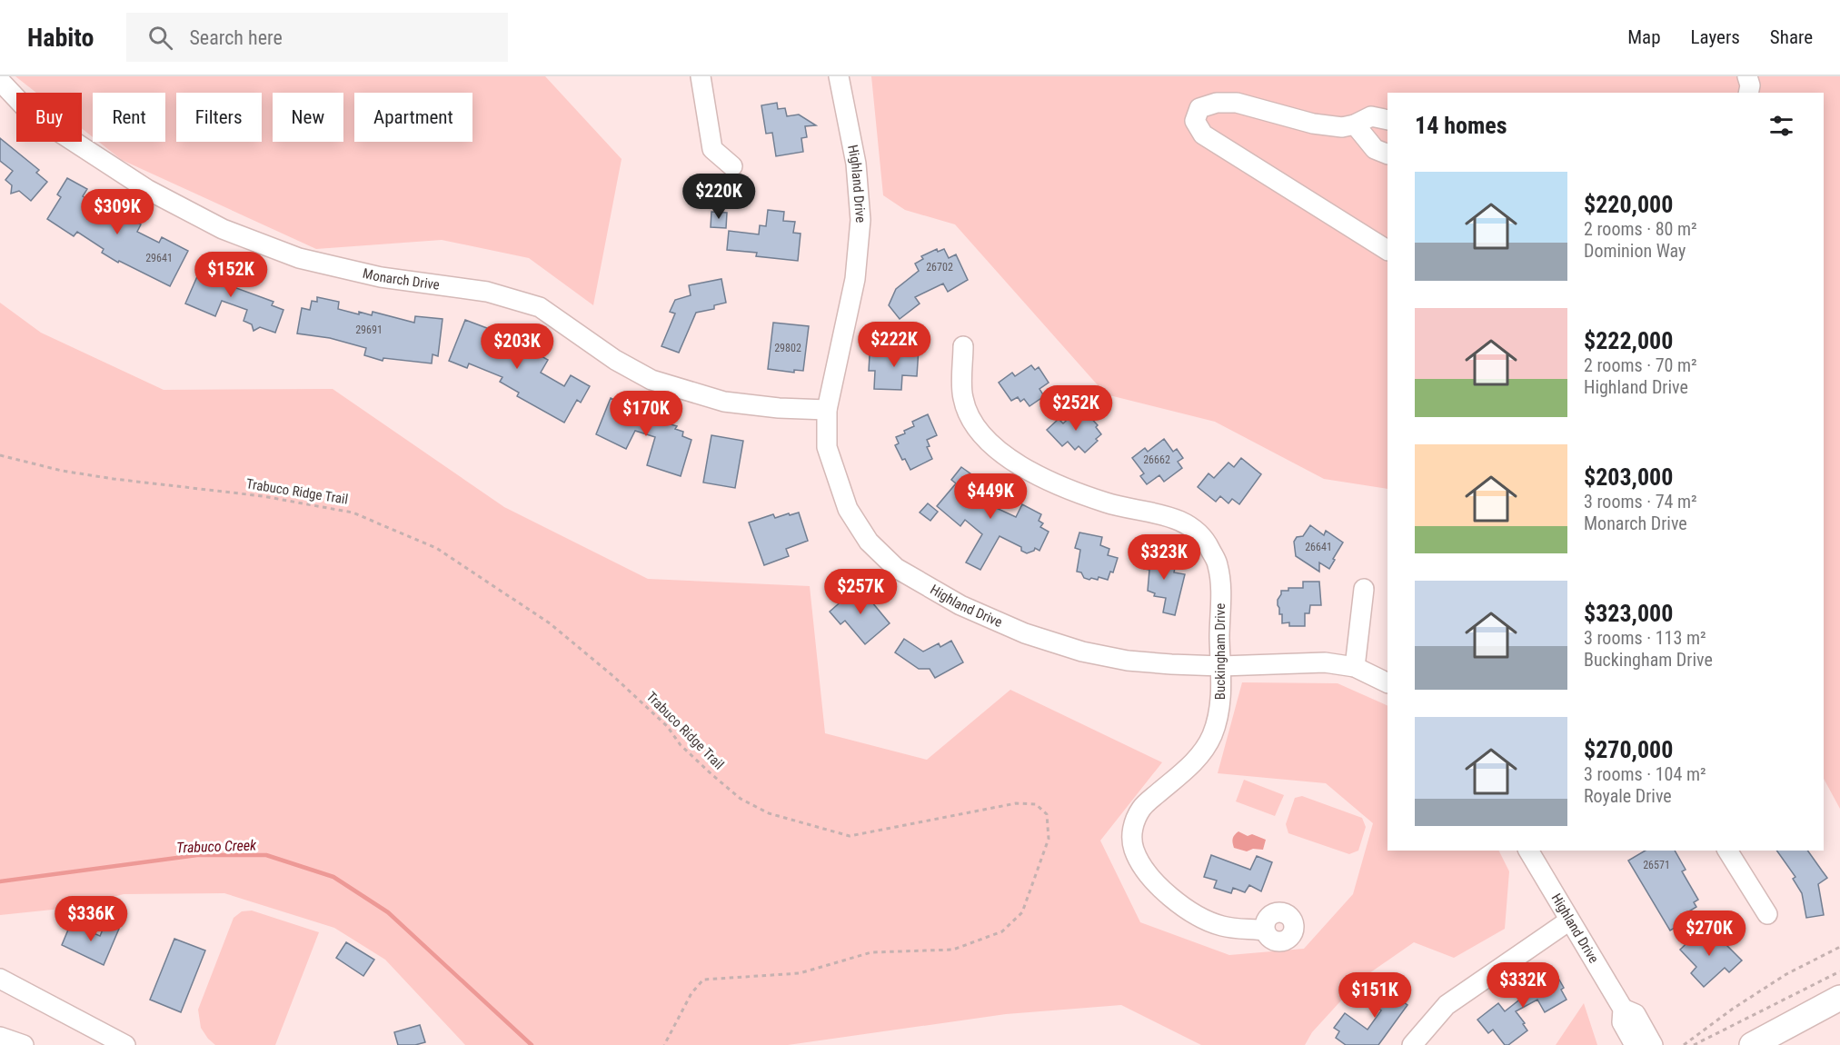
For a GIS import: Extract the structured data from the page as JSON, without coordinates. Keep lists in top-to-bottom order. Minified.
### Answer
{"streets":{"street":["Highland Drive","Monarch Drive","Buckingham Drive"],"path":["Trabuco Ridge Trail"]},"crossings":[["Highland Drive","Monarch Drive"],["Highland Drive","Buckingham Drive"]],"water":["Trabuco Creek"],"house_numbers":["29641","26702","29691","29802","26662","26641","26571"],"page":{"header":"Habito","search":"Search here","nav":["Map","Layers","Share"],"chip":["Buy","Rent","Filters","New","Apartment"],"heading":"14 homes","list":[{"name":"$220,000","note":"2 rooms · 80 m² · Dominion Way"},{"name":"$222,000","note":"2 rooms · 70 m² · Highland Drive"},{"name":"$203,000","note":"3 rooms · 74 m² · Monarch Drive"},{"name":"$323,000","note":"3 rooms · 113 m² · Buckingham Drive"},{"name":"$270,000","note":"3 rooms · 104 m² · Royale Drive"}],"price":["$220K","$309K","$152K","$222K","$203K","$252K","$170K","$449K","$323K","$257K","$336K","$270K","$332K","$151K"]}}
